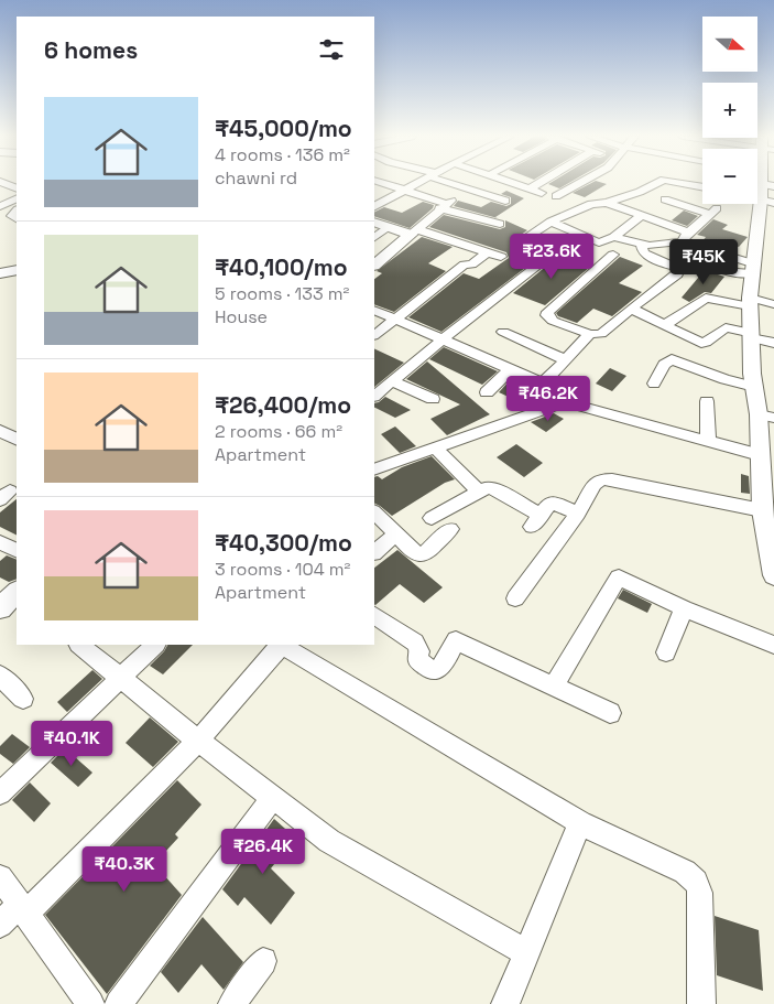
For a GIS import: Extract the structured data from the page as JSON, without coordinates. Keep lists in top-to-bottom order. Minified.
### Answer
{"north":"right","page":{"map_buttons":["+","−"],"heading":"6 homes","list":[{"name":"₹45,000/mo","note":"4 rooms · 136 m² · chawni rd"},{"name":"₹40,100/mo","note":"5 rooms · 133 m² · House"},{"name":"₹26,400/mo","note":"2 rooms · 66 m² · Apartment"},{"name":"₹40,300/mo","note":"3 rooms · 104 m² · Apartment"}],"price":["₹23.6K","₹45K","₹46.2K","₹40.1K","₹26.4K","₹40.3K"]}}
